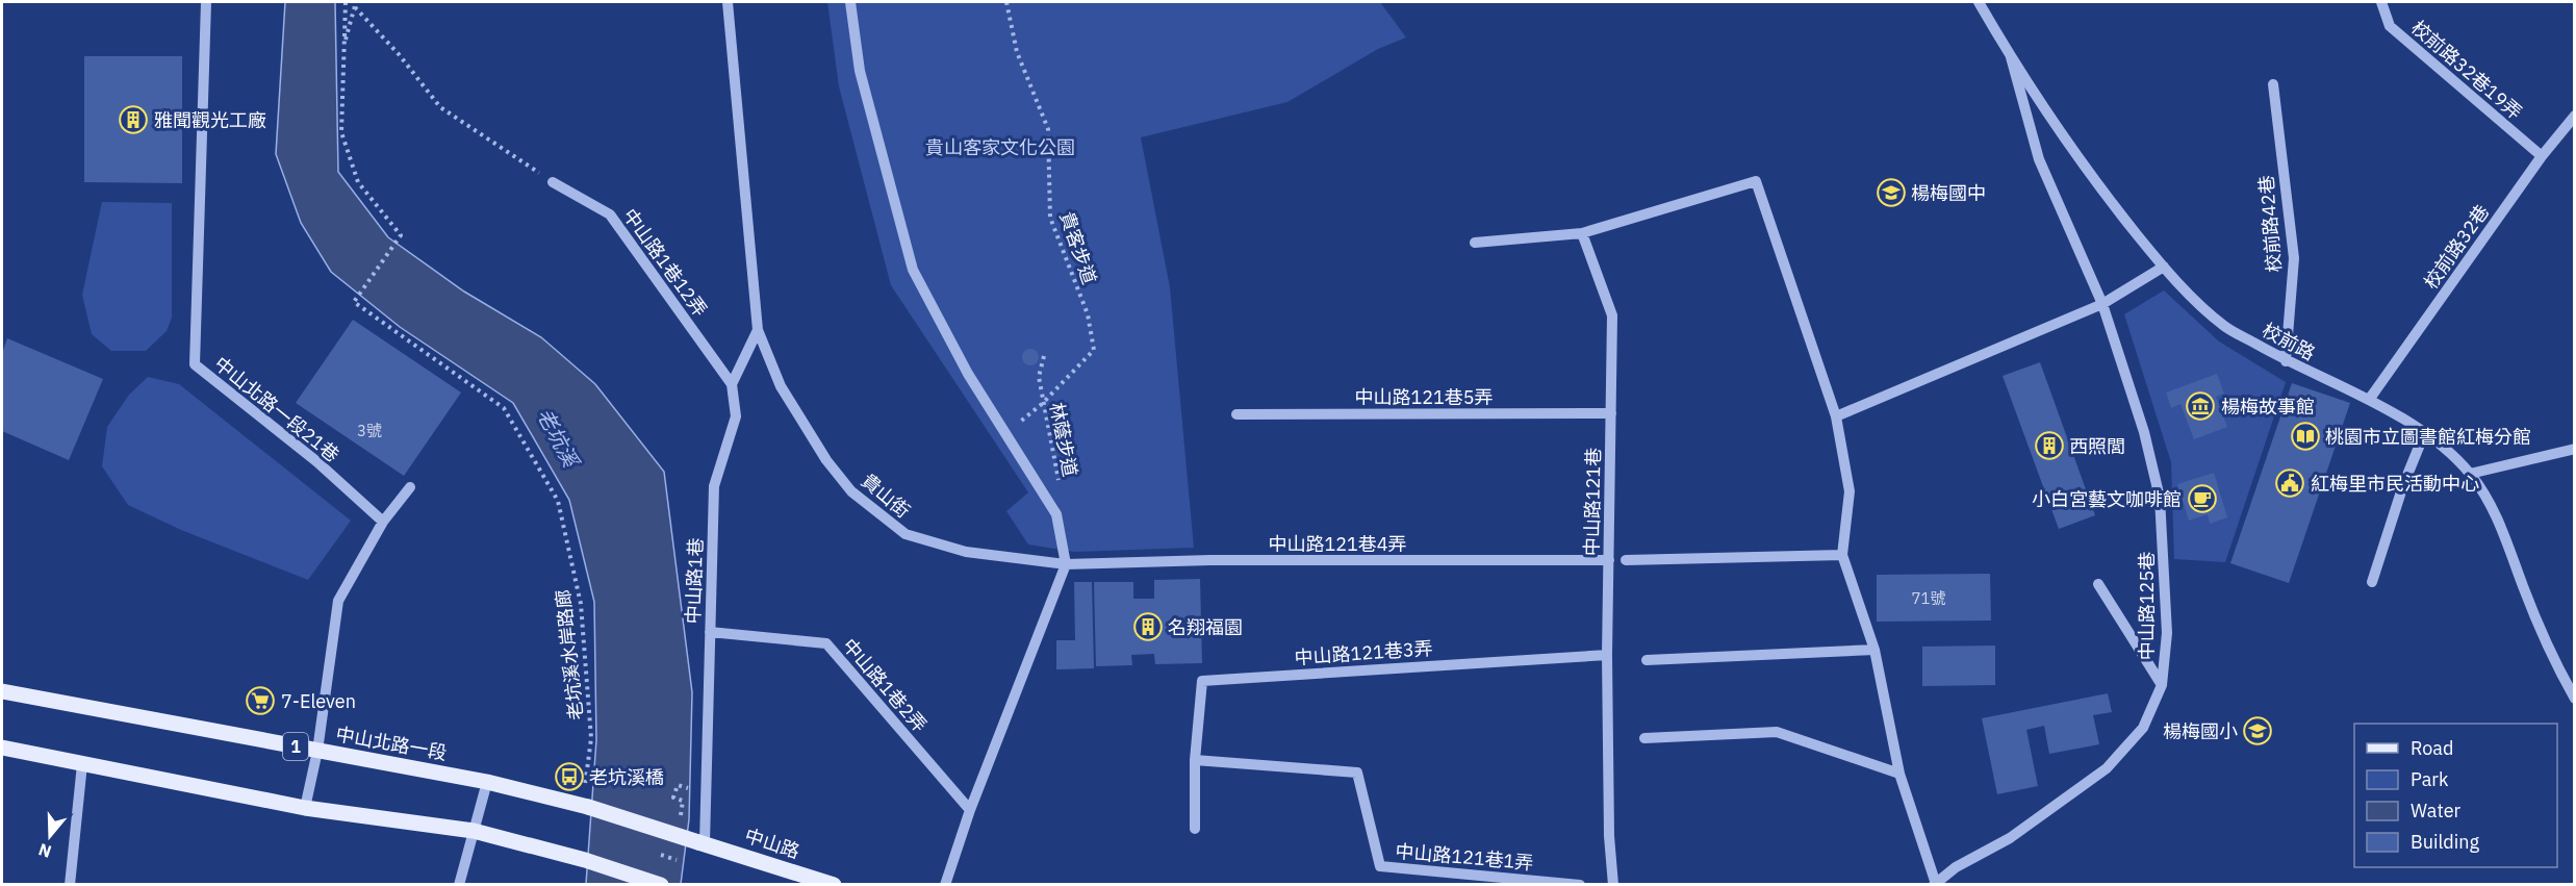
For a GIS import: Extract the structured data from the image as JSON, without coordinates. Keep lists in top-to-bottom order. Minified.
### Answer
{"streets":{"main road":["中山北路一段","1","中山路"],"street":["校前路32巷19弄","校前路42巷","校前路32巷","中山路1巷12弄","校前路","中山路121巷5弄","中山北路一段21巷","貴山街","中山路121巷","中山路121巷4弄","中山路1巷","中山路125巷","中山路121巷3弄","中山路1巷2弄","中山路121巷1弄"],"path":["貴客步道","林蔭步道","老坑溪水岸路廊"]},"crossings":[["校前路32巷19弄","校前路32巷"],["校前路42巷","校前路"],["校前路32巷","校前路"],["貴客步道","林蔭步道"],["中山路1巷12弄","中山路1巷"],["校前路","中山路125巷"],["中山路121巷5弄","中山路121巷"],["貴山街","中山路121巷4弄"],["中山路121巷","中山路121巷4弄"],["中山路121巷","中山路125巷"],["中山路121巷","中山路121巷3弄"],["中山路1巷","中山路1巷2弄"],["中山路1巷","1"],["中山路1巷","中山路"],["中山路121巷3弄","中山路121巷1弄"],["老坑溪水岸路廊","中山北路一段"],["老坑溪水岸路廊","1"],["中山北路一段","1"],["1","中山路"]],"water":["老坑溪"],"parks":["貴山客家文化公園"],"places":{"building":["雅聞觀光工廠","西照閭","名翔福園"],"school or university":["楊梅國中","楊梅國小"],"museum":["楊梅故事館"],"library":["桃園市立圖書館紅梅分館"],"public building":["紅梅里市民活動中心"],"cafe":["小白宮藝文咖啡館"],"supermarket":["7-Eleven"],"bus stop":["老坑溪橋"]},"house_numbers":["3號","71號"],"legend":["Road","Park","Water","Building"],"north":"bottom"}
